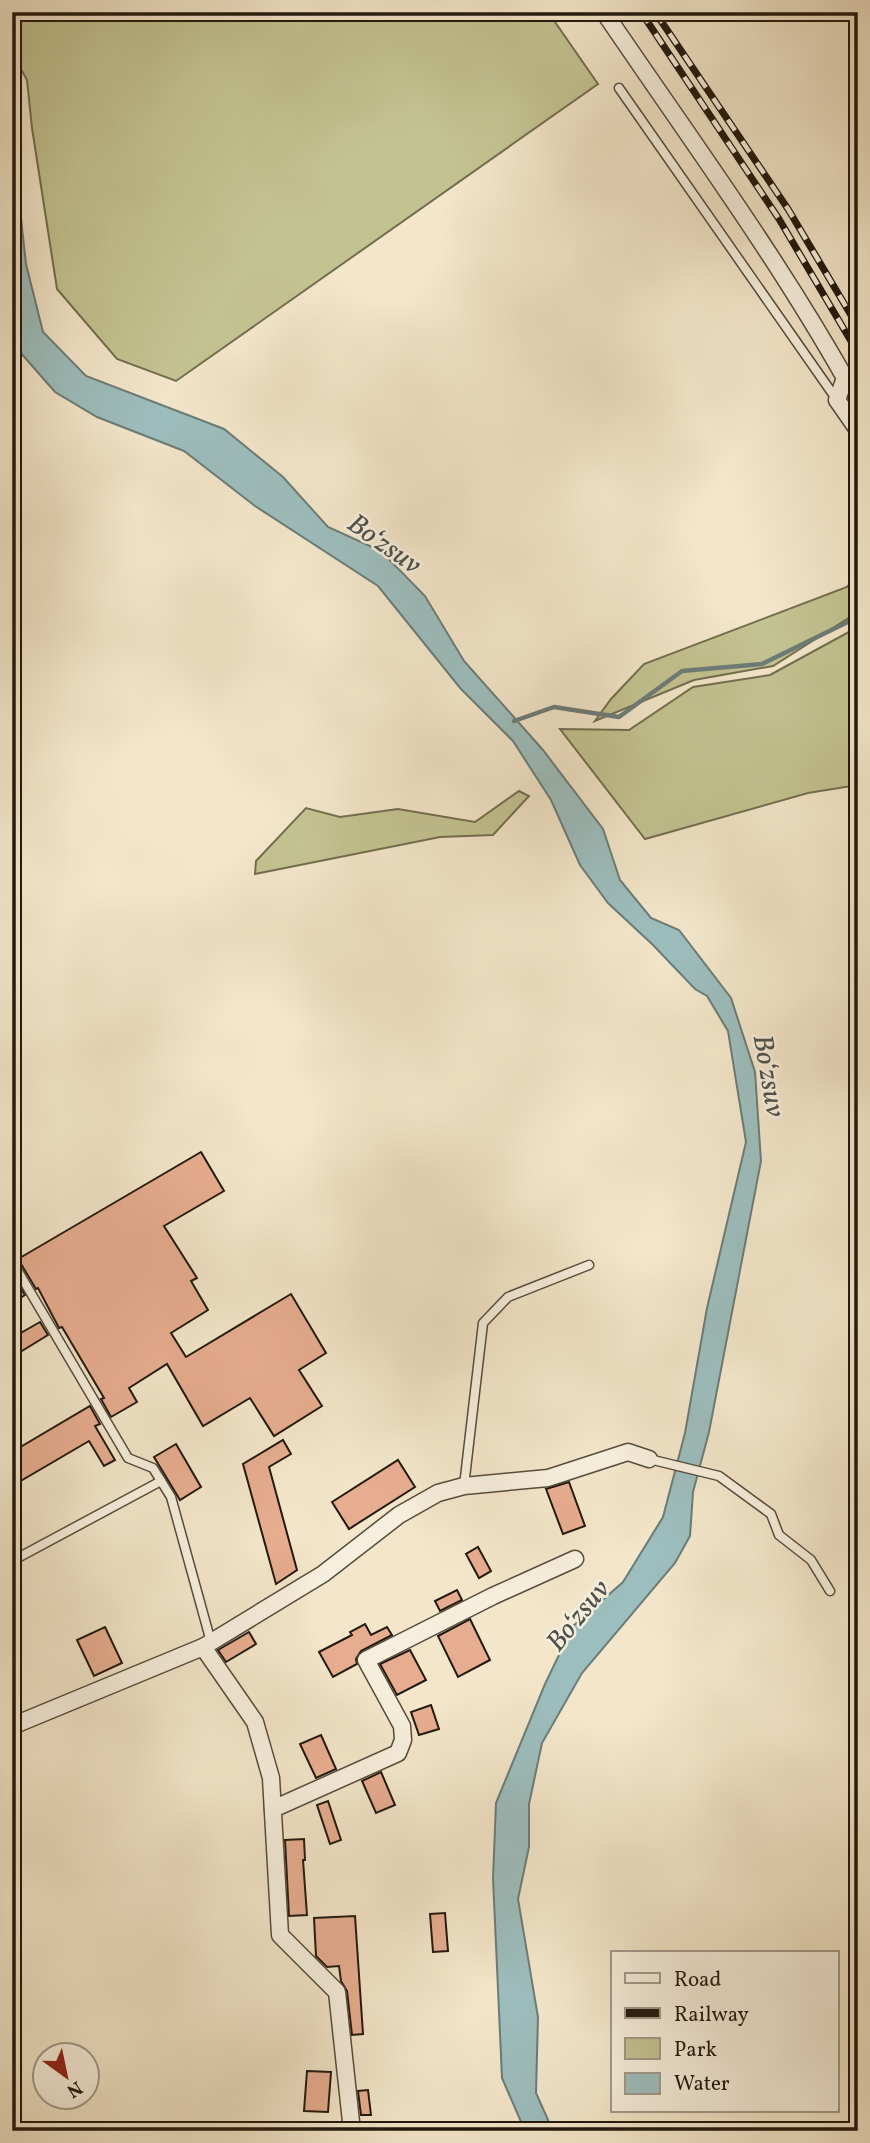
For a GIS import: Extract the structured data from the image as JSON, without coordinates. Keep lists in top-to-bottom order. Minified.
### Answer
{"water":["Boʻzsuv"],"legend":["Road","Railway","Park","Water"],"north":"bottom right"}
